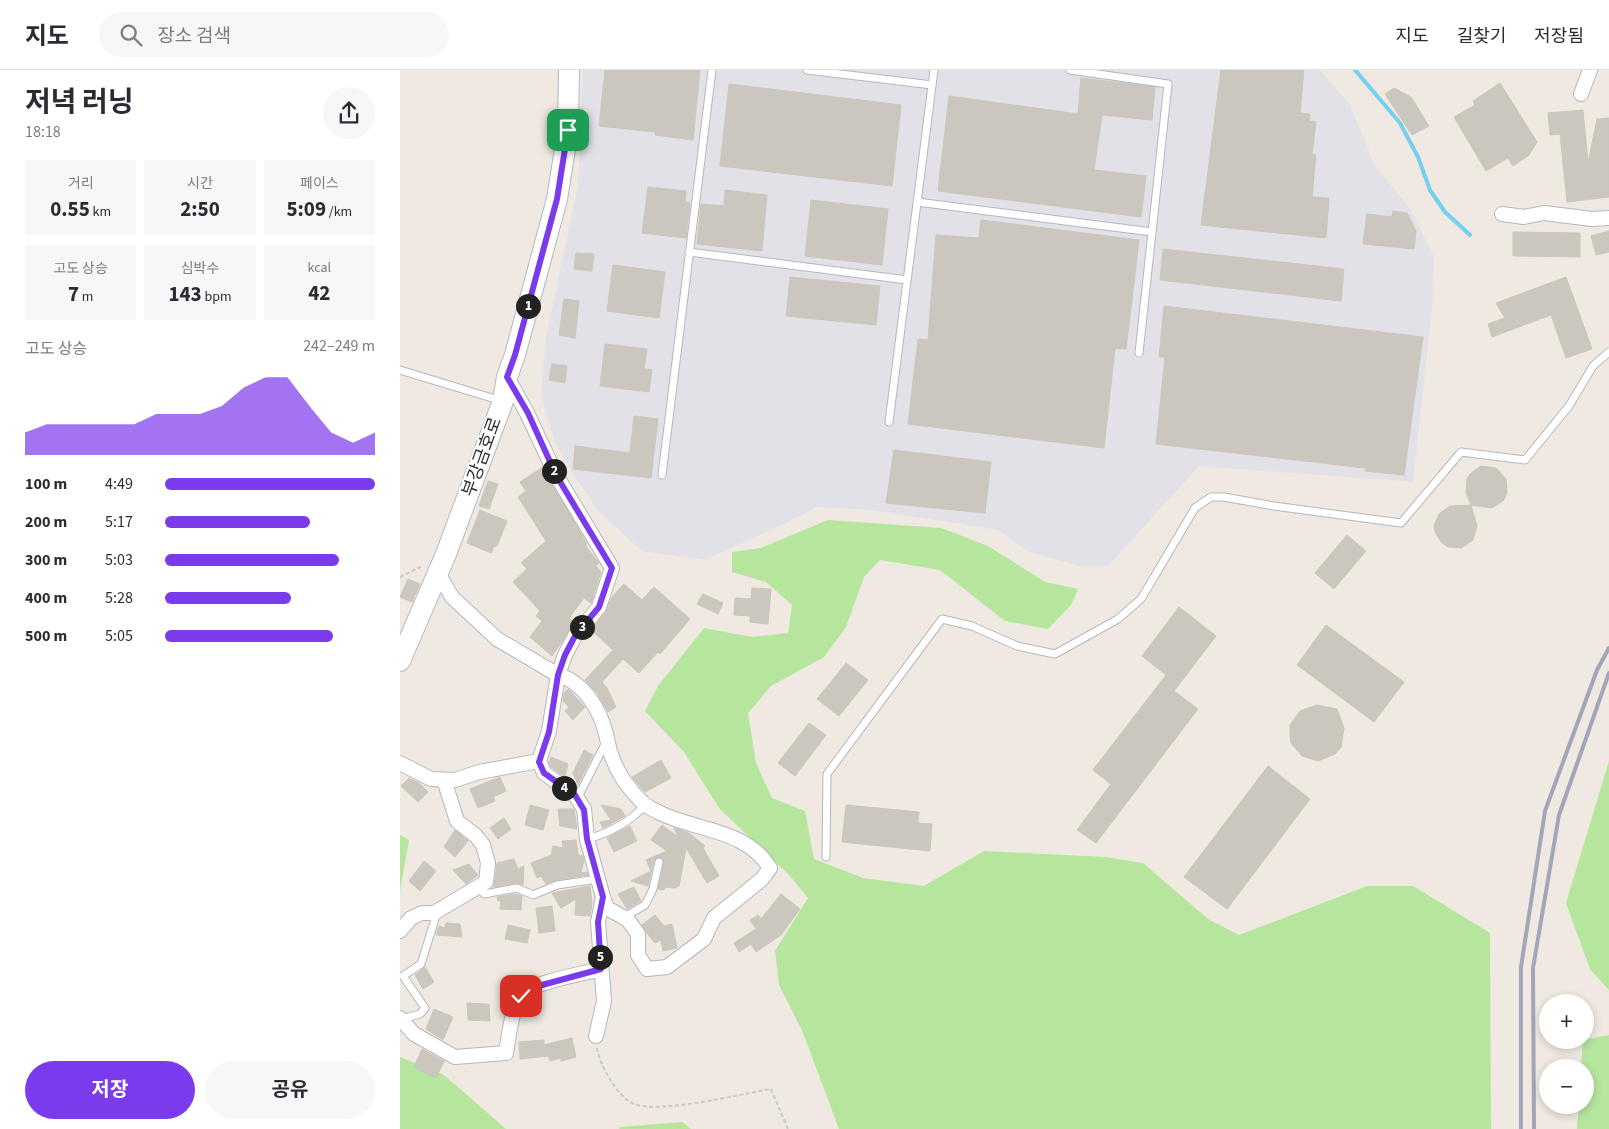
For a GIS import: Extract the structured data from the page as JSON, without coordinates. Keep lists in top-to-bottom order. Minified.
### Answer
{"streets":{"street":["부강금호로"]},"page":{"header":"지도","search":"장소 검색","nav":["지도","길찾기","저장됨"],"heading":["저녁 러닝","18:18"],"stats":[["거리","0.55 km"],["시간","2:50"],["페이스","5:09 /km"],["고도 상승","7 m"],["심박수","143 bpm"],["kcal","42"]],"pins":["1","2","3","4","5"],"chart":["고도 상승","242–249 m"],"list":[{"name":"100 m","note":"4:49"},{"name":"200 m","note":"5:17"},{"name":"300 m","note":"5:03"},{"name":"400 m","note":"5:28"},{"name":"500 m","note":"5:05"}],"map_buttons":["+","−"],"buttons":["저장","공유"]}}
